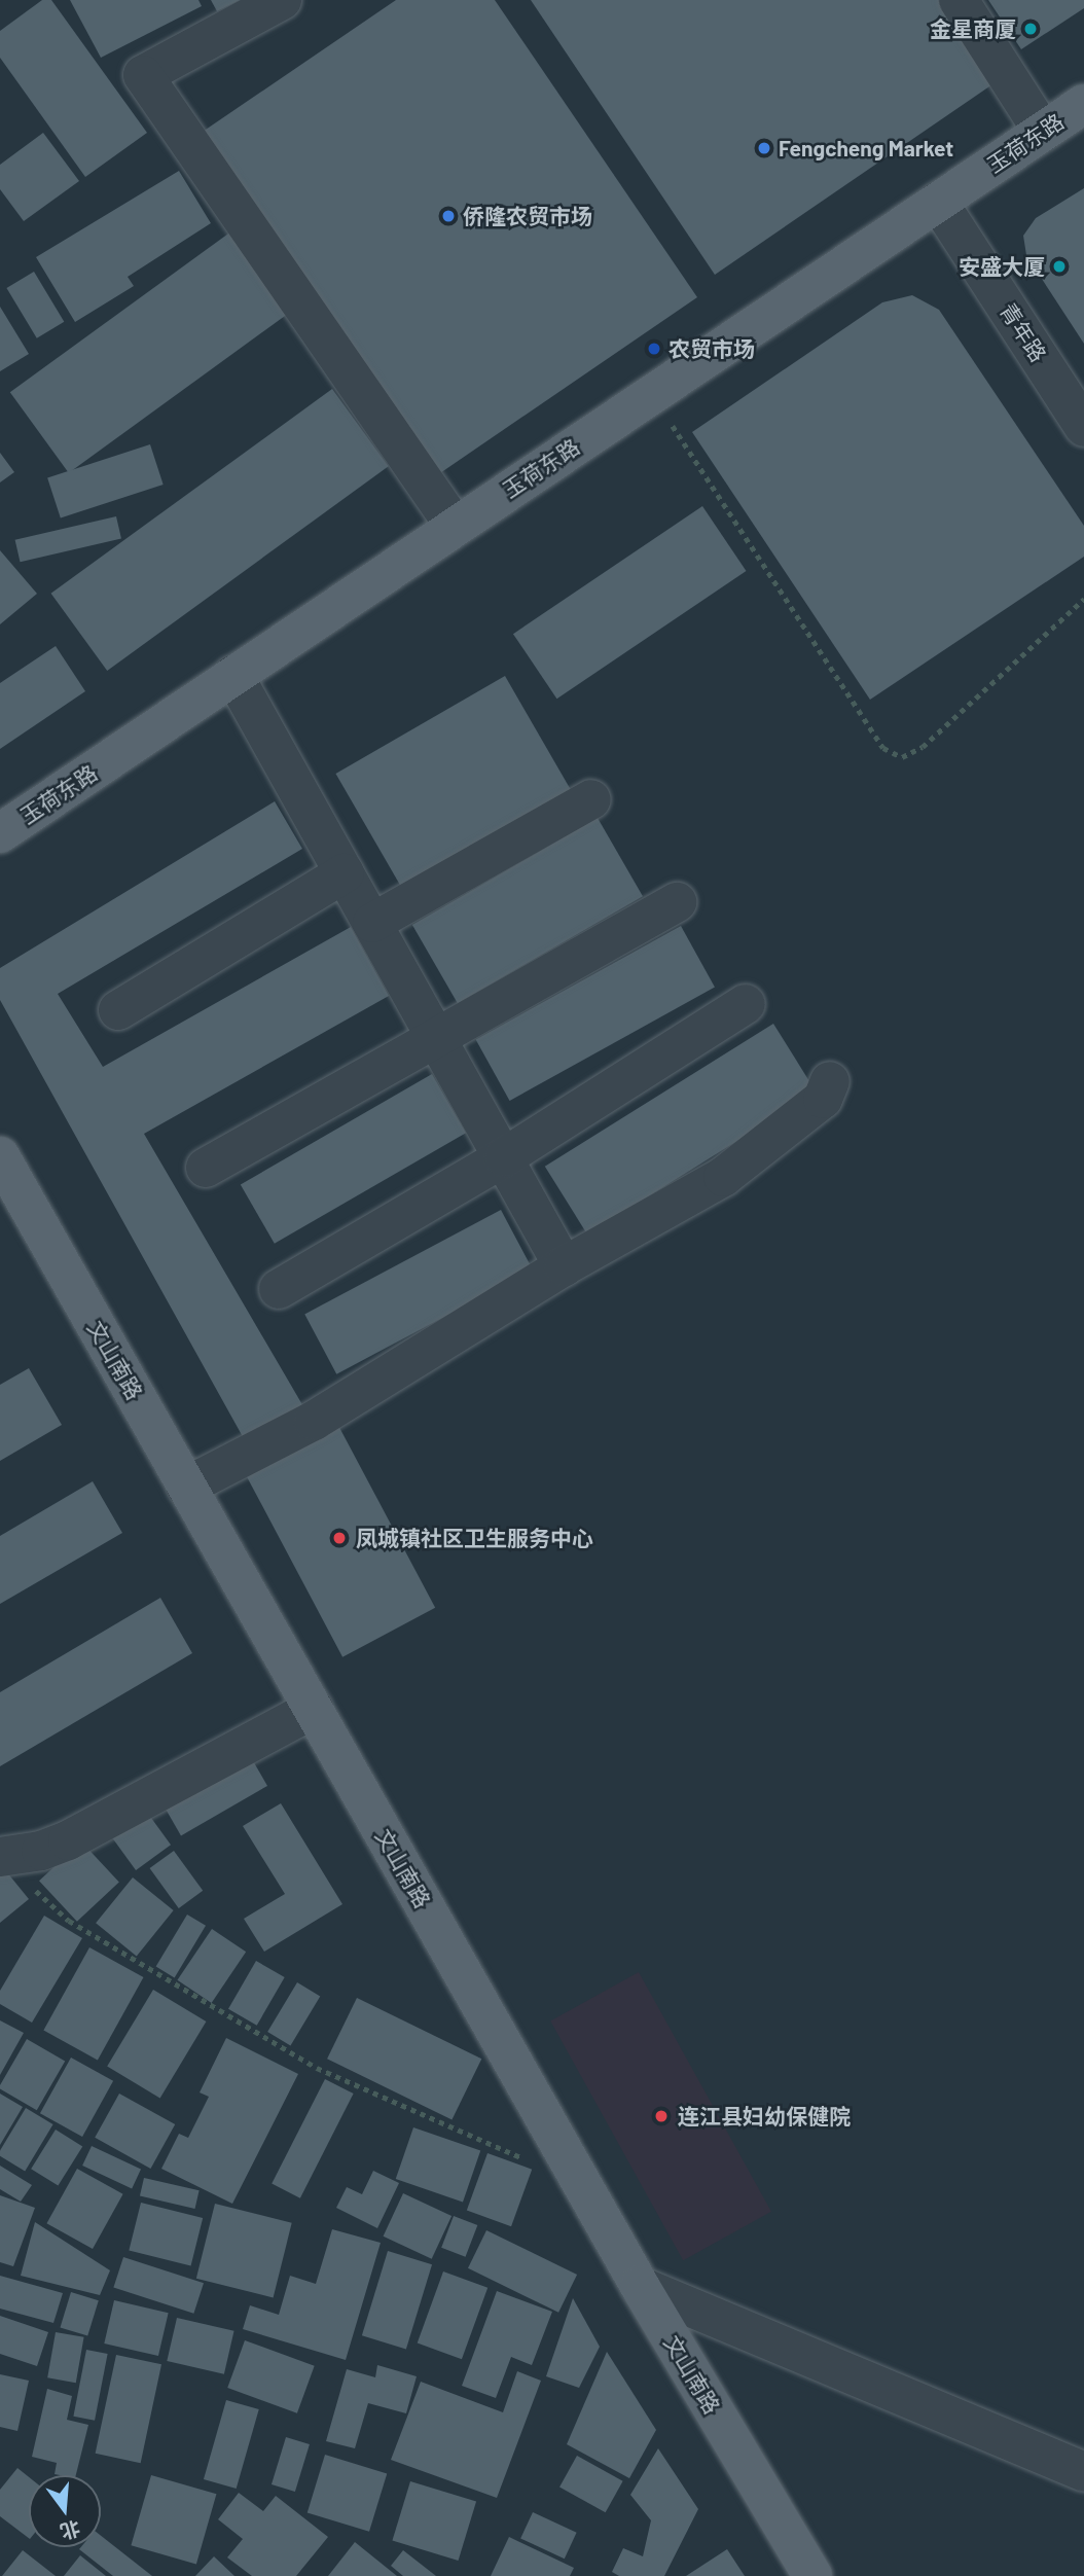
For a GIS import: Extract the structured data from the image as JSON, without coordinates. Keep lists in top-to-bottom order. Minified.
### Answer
{"streets":{"main road":["玉荷东路","文山南路"],"street":["青年路"]},"crossings":[["玉荷东路","青年路"]],"places":["金星商厦","Fengcheng Market","侨隆农贸市场","安盛大厦","农贸市场","凤城镇社区卫生服务中心","连江县妇幼保健院"],"north":"bottom"}
